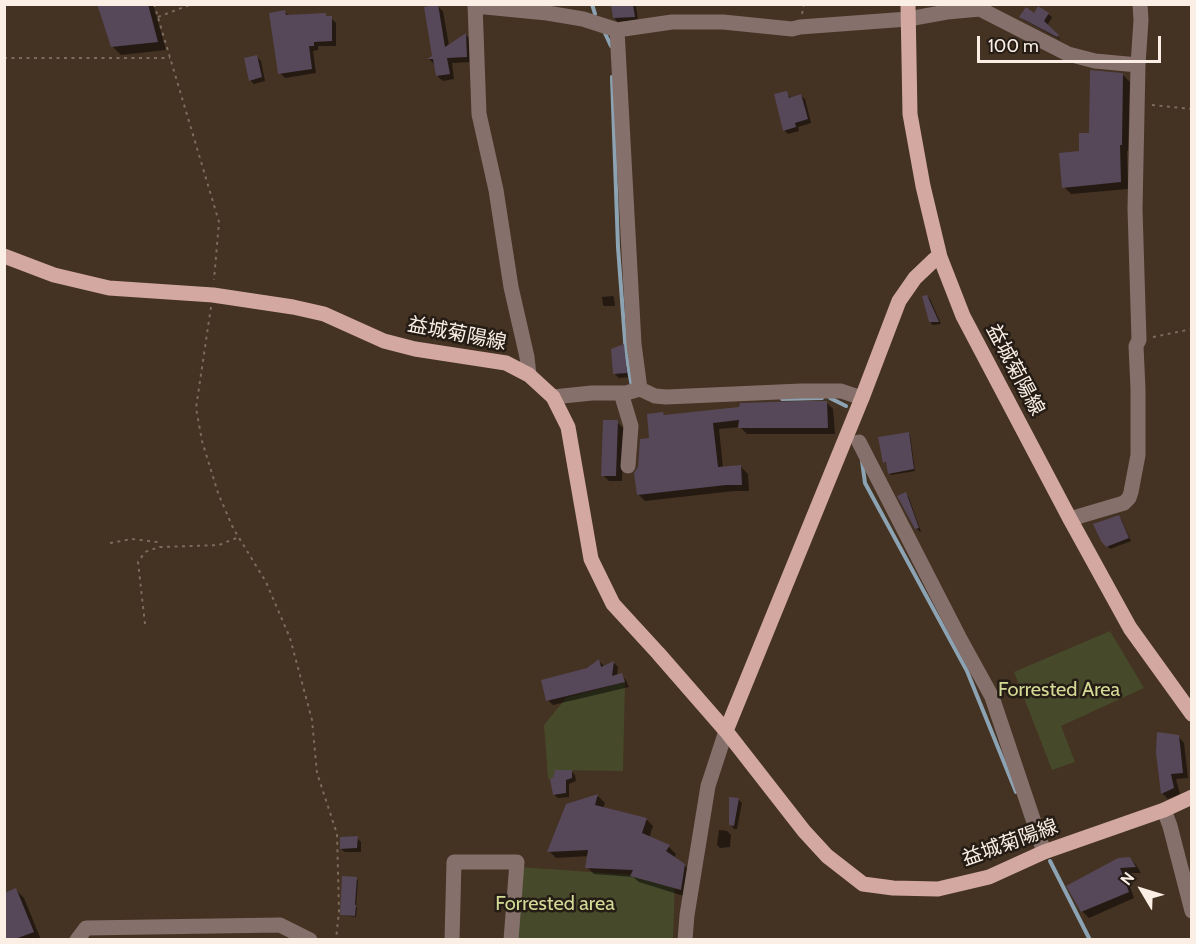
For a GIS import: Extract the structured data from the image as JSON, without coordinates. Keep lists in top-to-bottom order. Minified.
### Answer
{"streets":{"main road":["益城菊陽線"]},"parks":["Forrested Area","Forrested area"],"scale_bar":"100 m","north":"top left"}
